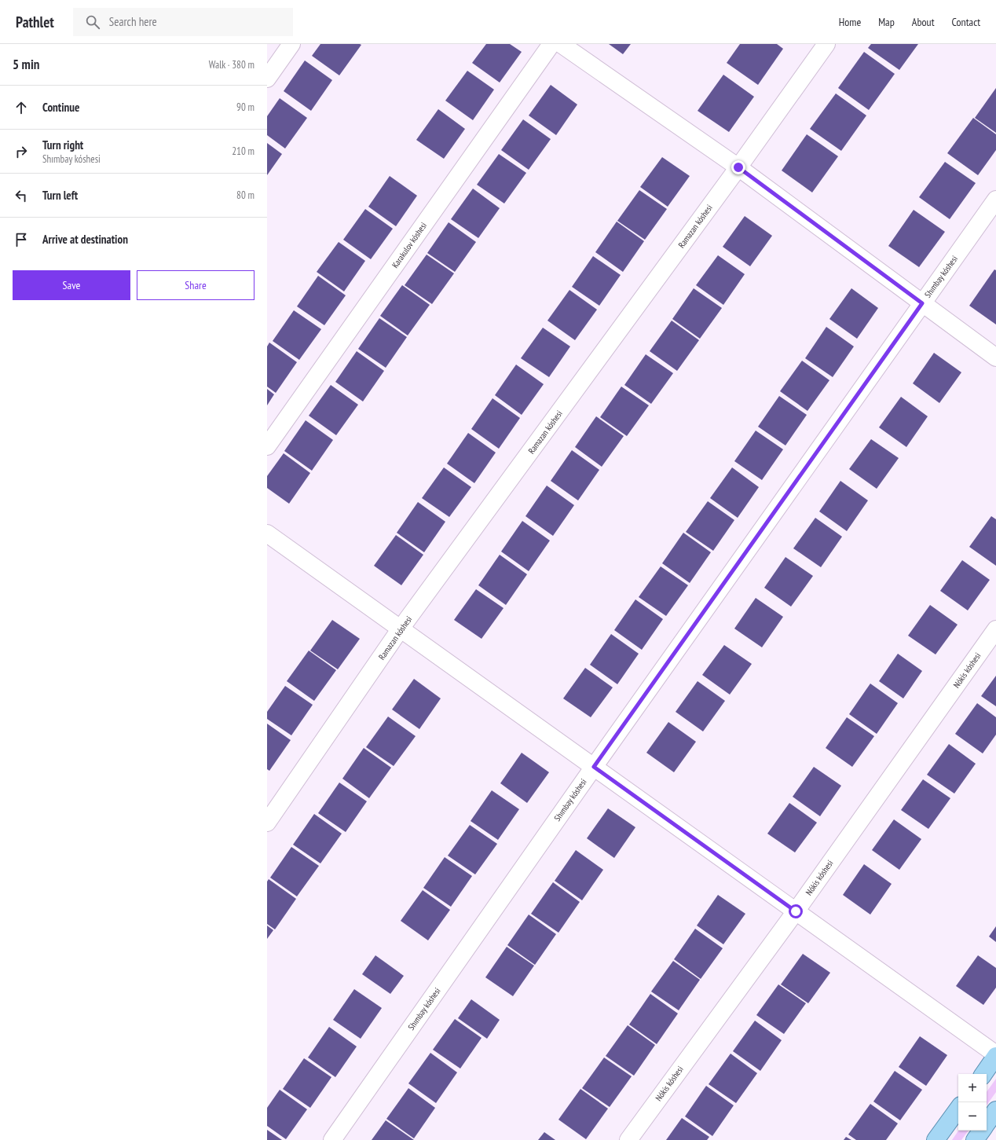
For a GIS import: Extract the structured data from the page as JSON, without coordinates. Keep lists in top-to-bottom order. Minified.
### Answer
{"streets":{"street":["Ramazan kóshesi","Karakulov kóshesi","Shımbay kóshesi","Nókis kóshesi"]},"page":{"header":"Pathlet","search":"Search here","nav":["Home","Map","About","Contact"],"heading":["5 min","Walk · 380 m"],"list":[["Continue","90 m"],["Turn right","Shımbay kóshesi","210 m"],["Turn left","80 m"],"Arrive at destination"],"buttons":["Save","Share"],"map_buttons":["+","−"]}}
